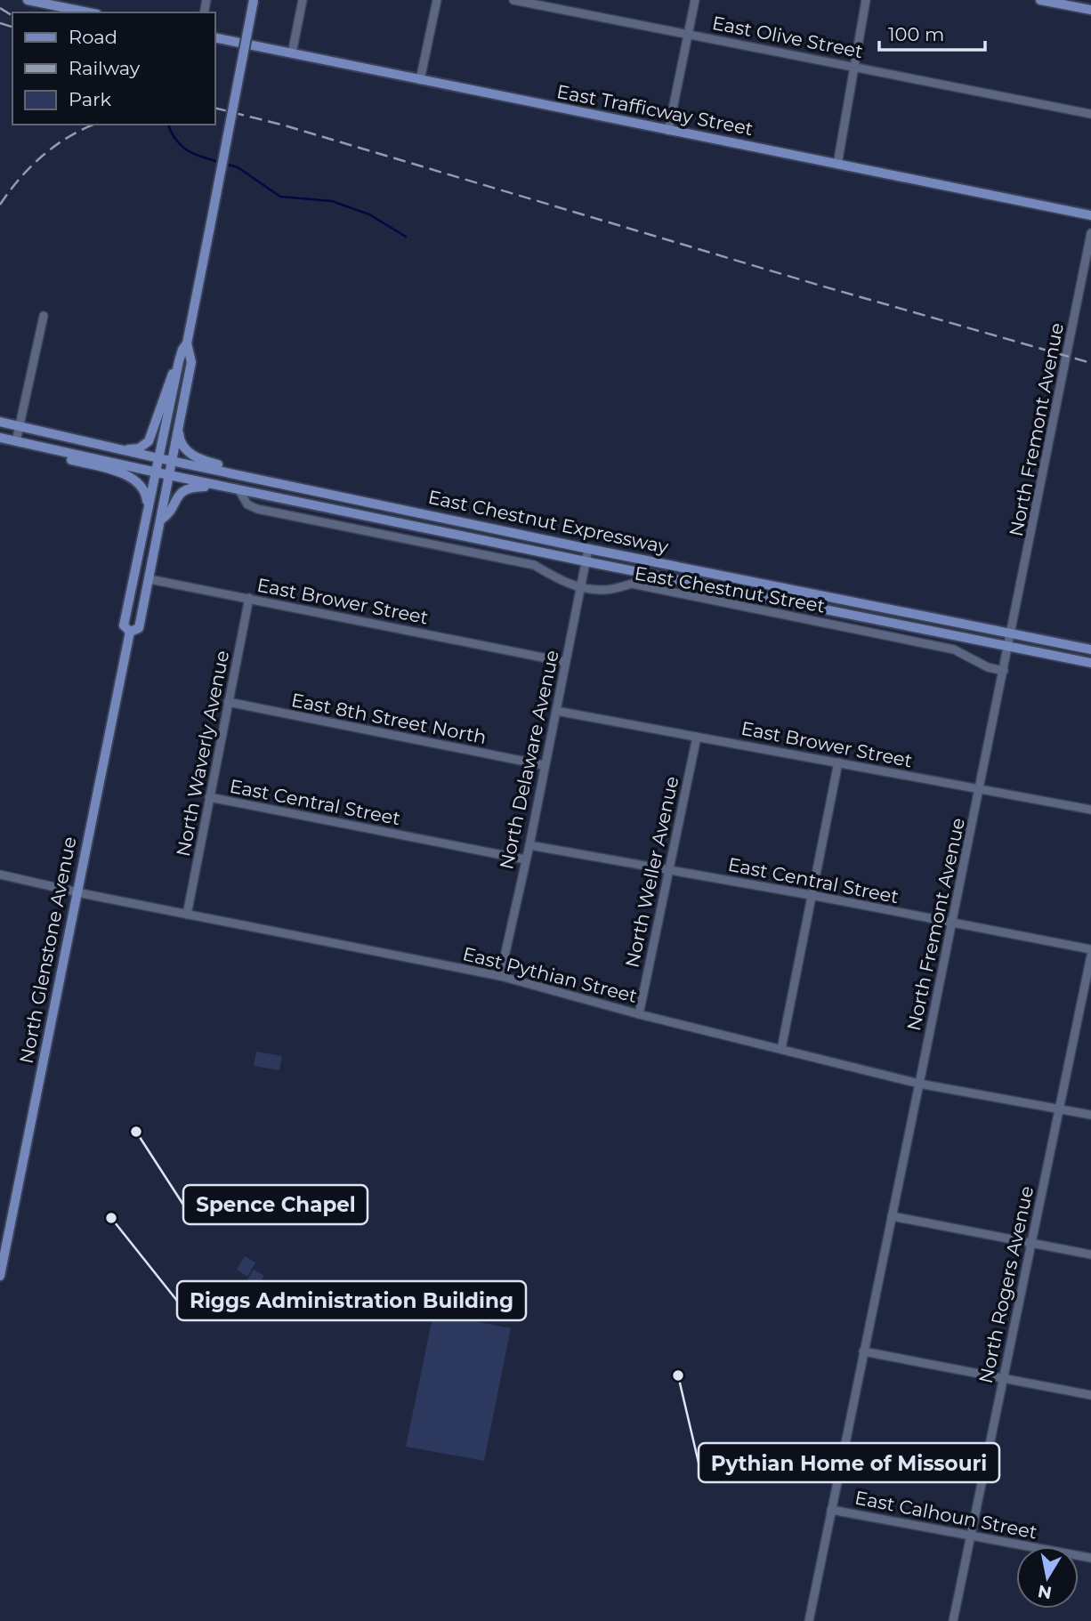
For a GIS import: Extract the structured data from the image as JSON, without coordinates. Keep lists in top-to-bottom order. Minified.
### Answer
{"streets":{"main road":["East Trafficway Street","East Chestnut Expressway","North Glenstone Avenue"],"street":["East Olive Street","North Fremont Avenue","East Chestnut Street","East Brower Street","East 8th Street North","North Waverly Avenue","North Delaware Avenue","East Central Street","North Weller Avenue","East Pythian Street","North Rogers Avenue","East Calhoun Street"]},"crossings":[["North Fremont Avenue","East Chestnut Expressway"],["North Fremont Avenue","East Chestnut Street"],["North Fremont Avenue","East Brower Street"],["North Fremont Avenue","East Central Street"],["North Fremont Avenue","East Pythian Street"],["North Fremont Avenue","East Calhoun Street"],["East Chestnut Expressway","East Chestnut Street"],["East Chestnut Expressway","North Delaware Avenue"],["East Chestnut Expressway","North Glenstone Avenue"],["East Chestnut Street","North Delaware Avenue"],["East Brower Street","North Waverly Avenue"],["East Brower Street","North Delaware Avenue"],["East Brower Street","North Weller Avenue"],["East Brower Street","North Glenstone Avenue"],["East 8th Street North","North Waverly Avenue"],["East 8th Street North","North Delaware Avenue"],["North Waverly Avenue","East Central Street"],["North Waverly Avenue","East Pythian Street"],["North Delaware Avenue","East Central Street"],["North Delaware Avenue","East Pythian Street"],["East Central Street","North Weller Avenue"],["North Weller Avenue","East Pythian Street"],["North Glenstone Avenue","East Pythian Street"],["East Pythian Street","North Rogers Avenue"],["North Rogers Avenue","East Calhoun Street"]],"places":["Spence Chapel","Riggs Administration Building","Pythian Home of Missouri"],"legend":["Road","Railway","Park"],"scale_bar":"100 m","north":"bottom"}
